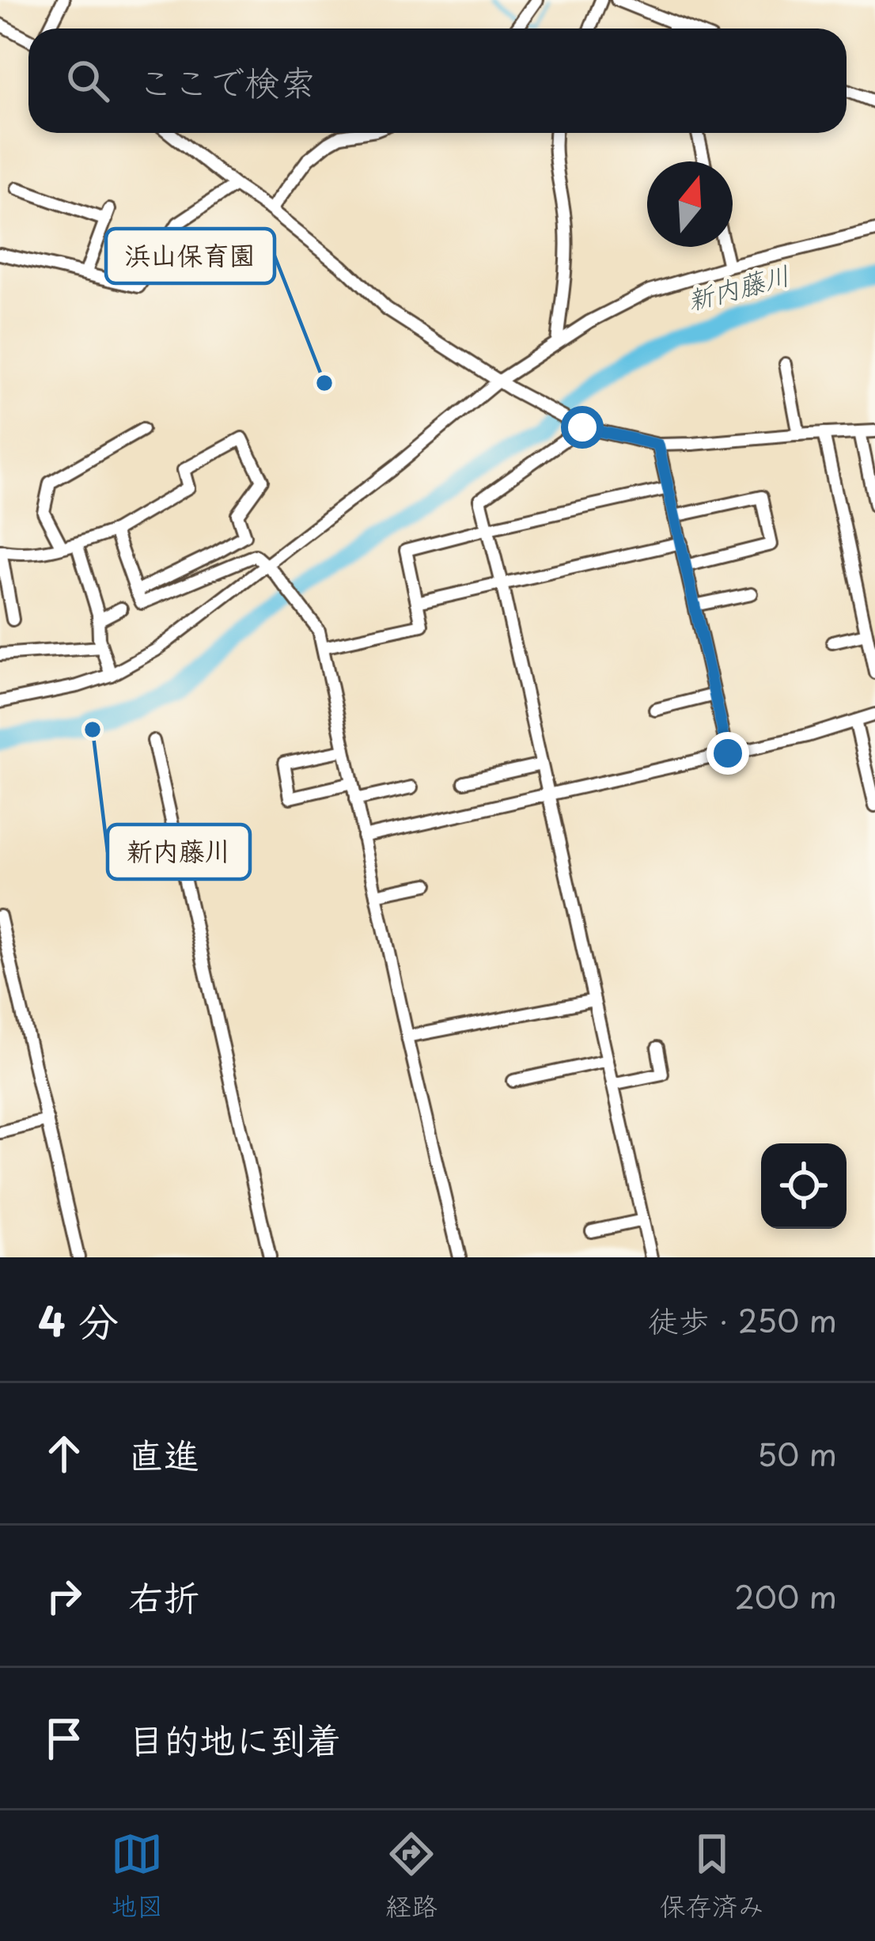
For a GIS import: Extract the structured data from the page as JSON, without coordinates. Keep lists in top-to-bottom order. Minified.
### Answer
{"water":["新内藤川"],"places":["浜山保育園","新内藤川"],"north":"top","page":{"search":"ここで検索","heading":["4 分","徒歩 · 250 m"],"list":[["直進","50 m"],["右折","200 m"],"目的地に到着"],"nav":["地図","経路","保存済み"]}}
